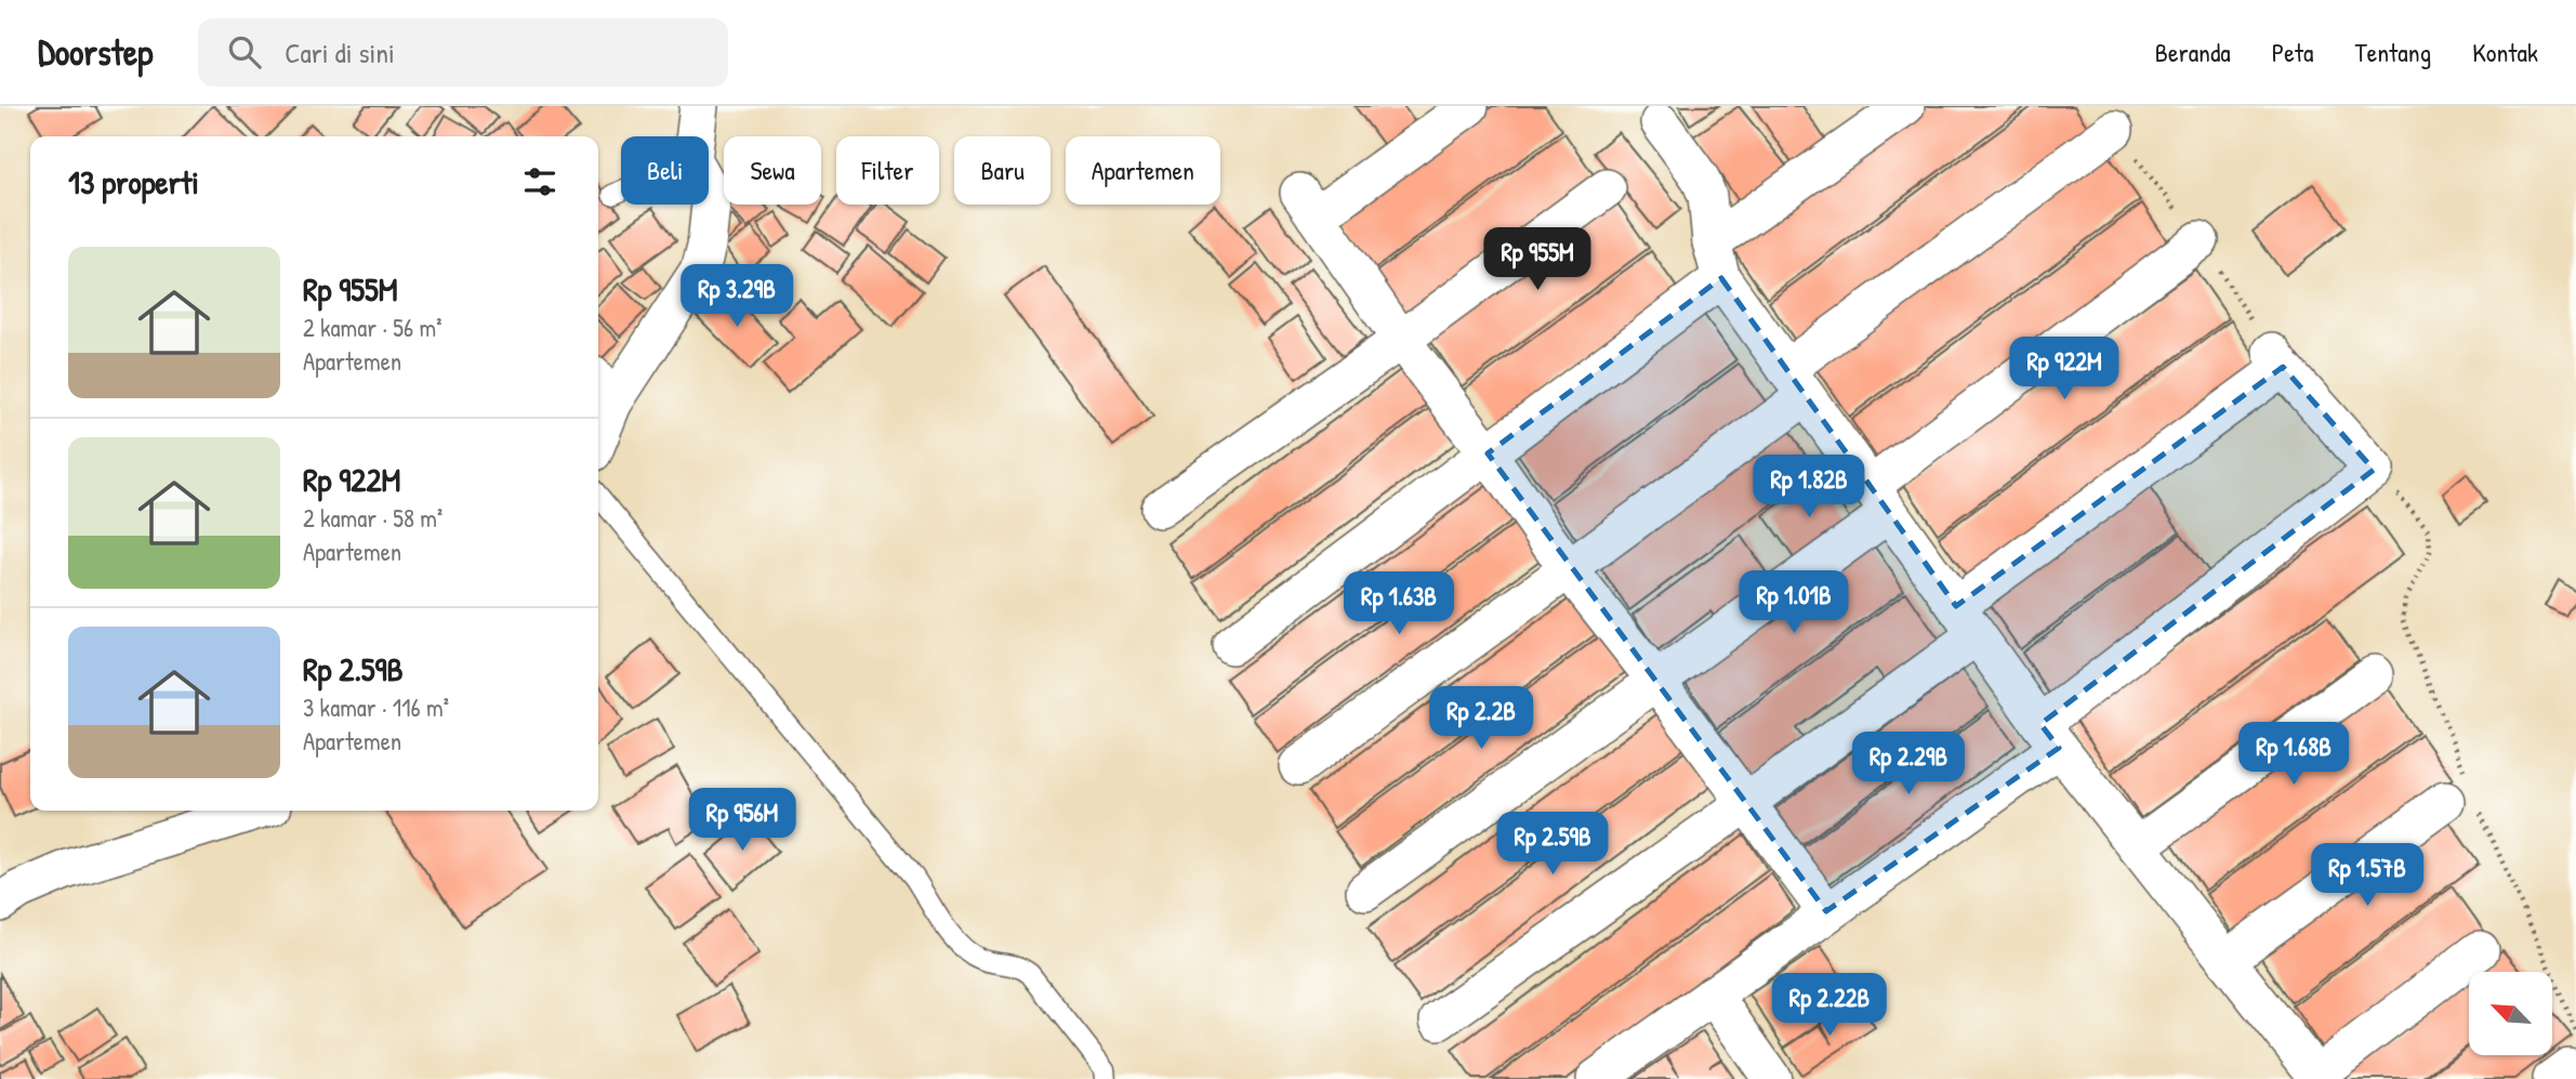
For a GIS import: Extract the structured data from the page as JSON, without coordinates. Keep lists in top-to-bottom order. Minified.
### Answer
{"north":"top left","page":{"header":"Doorstep","search":"Cari di sini","nav":["Beranda","Peta","Tentang","Kontak"],"chip":["Beli","Sewa","Filter","Baru","Apartemen"],"heading":"13 properti","price":["Rp 955M","Rp 3.29B","Rp 922M","Rp 1.82B","Rp 1.01B","Rp 1.63B","Rp 2.2B","Rp 1.68B","Rp 2.29B","Rp 956M","Rp 2.59B","Rp 1.57B","Rp 2.22B"],"list":[{"name":"Rp 955M","note":"2 kamar · 56 m² · Apartemen"},{"name":"Rp 922M","note":"2 kamar · 58 m² · Apartemen"},{"name":"Rp 2.59B","note":"3 kamar · 116 m² · Apartemen"}]}}
